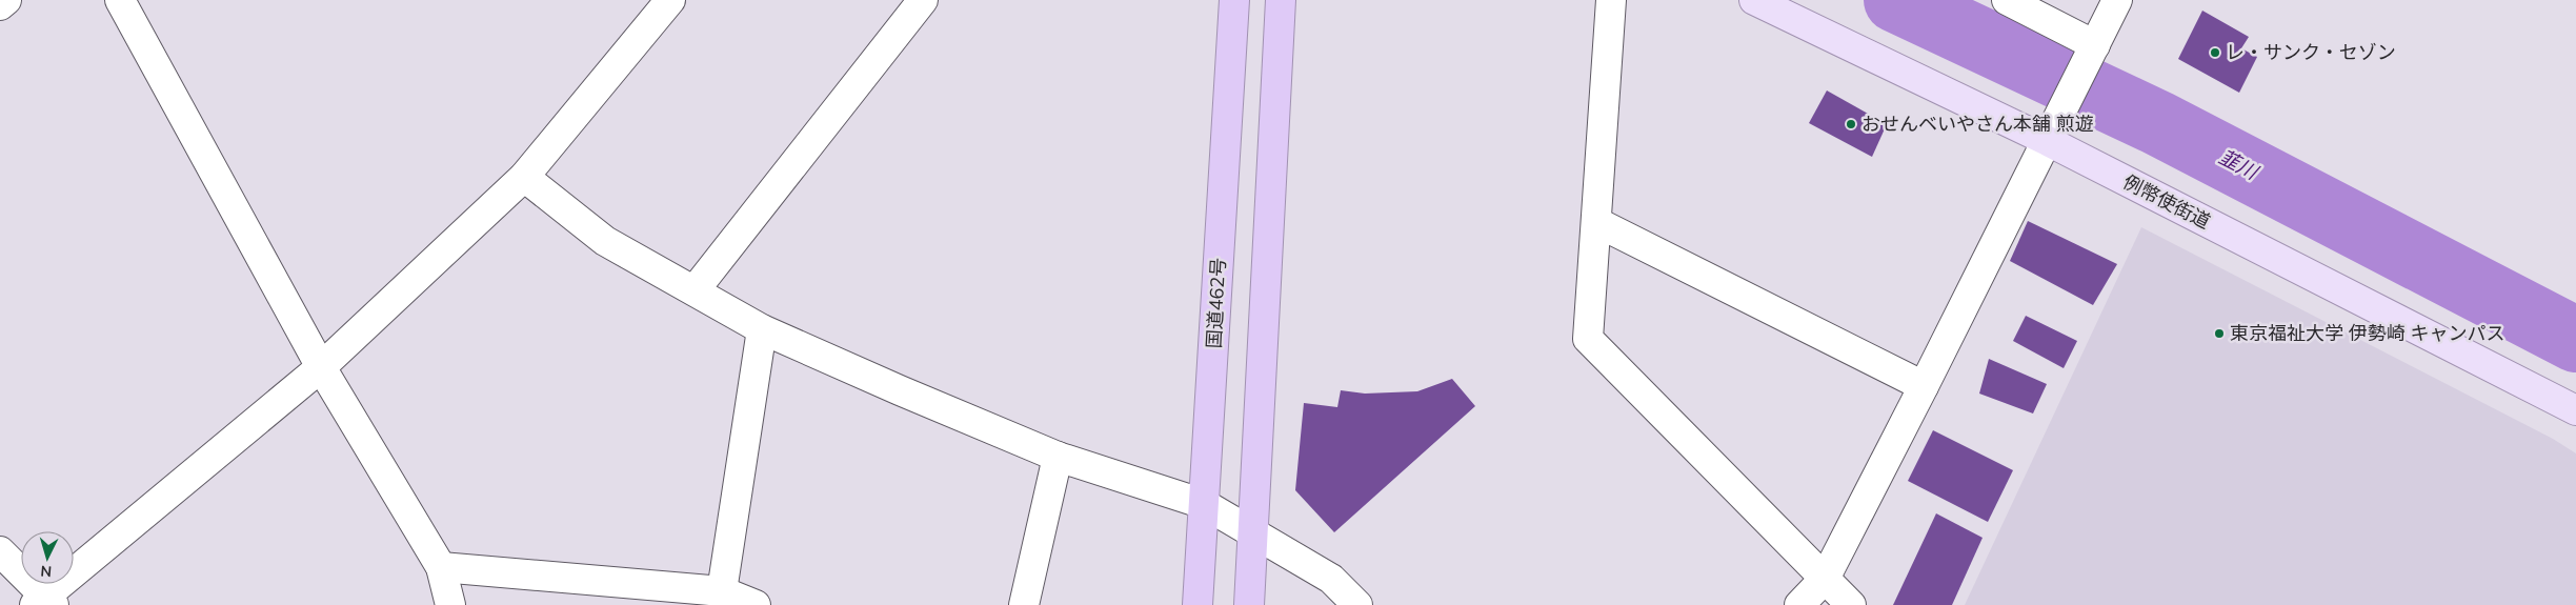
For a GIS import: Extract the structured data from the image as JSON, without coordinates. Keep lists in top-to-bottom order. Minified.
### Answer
{"streets":{"highway":["国道462号"],"main road":["例幣使街道"]},"water":["韮川"],"places":["レ・サンク・セゾン","おせんベいやさん本舗 煎遊","東京福祉大学 伊勢崎 キャンパス"],"north":"bottom"}
